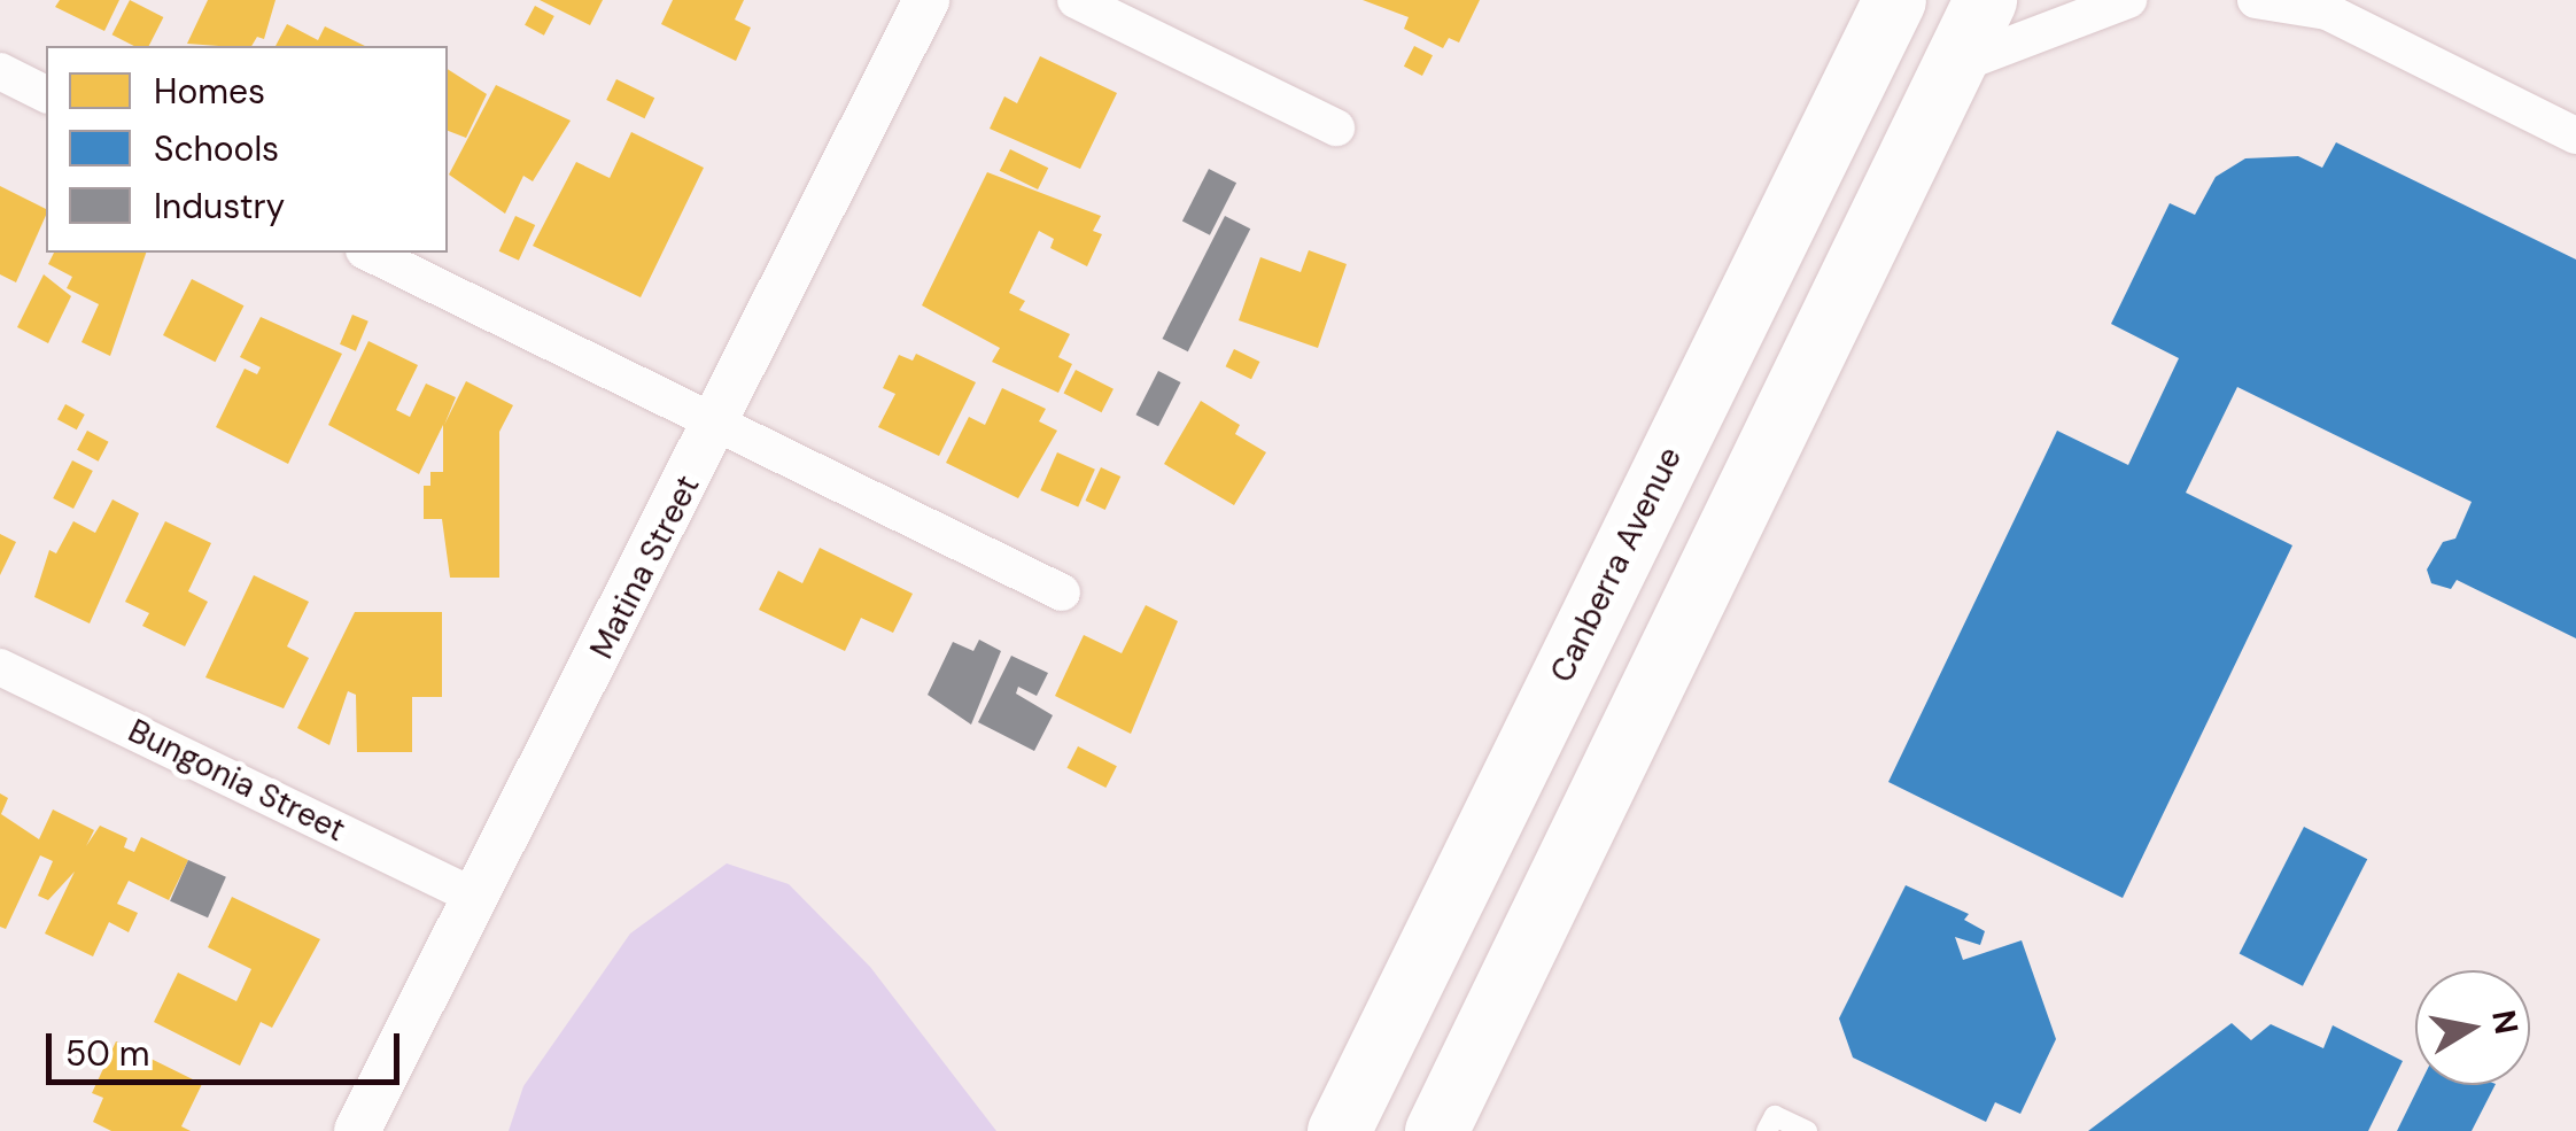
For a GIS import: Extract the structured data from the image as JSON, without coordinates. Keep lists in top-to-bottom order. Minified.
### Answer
{"streets":{"highway":["Canberra Avenue"],"street":["Matina Street","Bungonia Street"]},"crossings":[["Matina Street","Bungonia Street"]],"legend":["Homes","Schools","Industry"],"scale_bar":"50 m","north":"right"}
